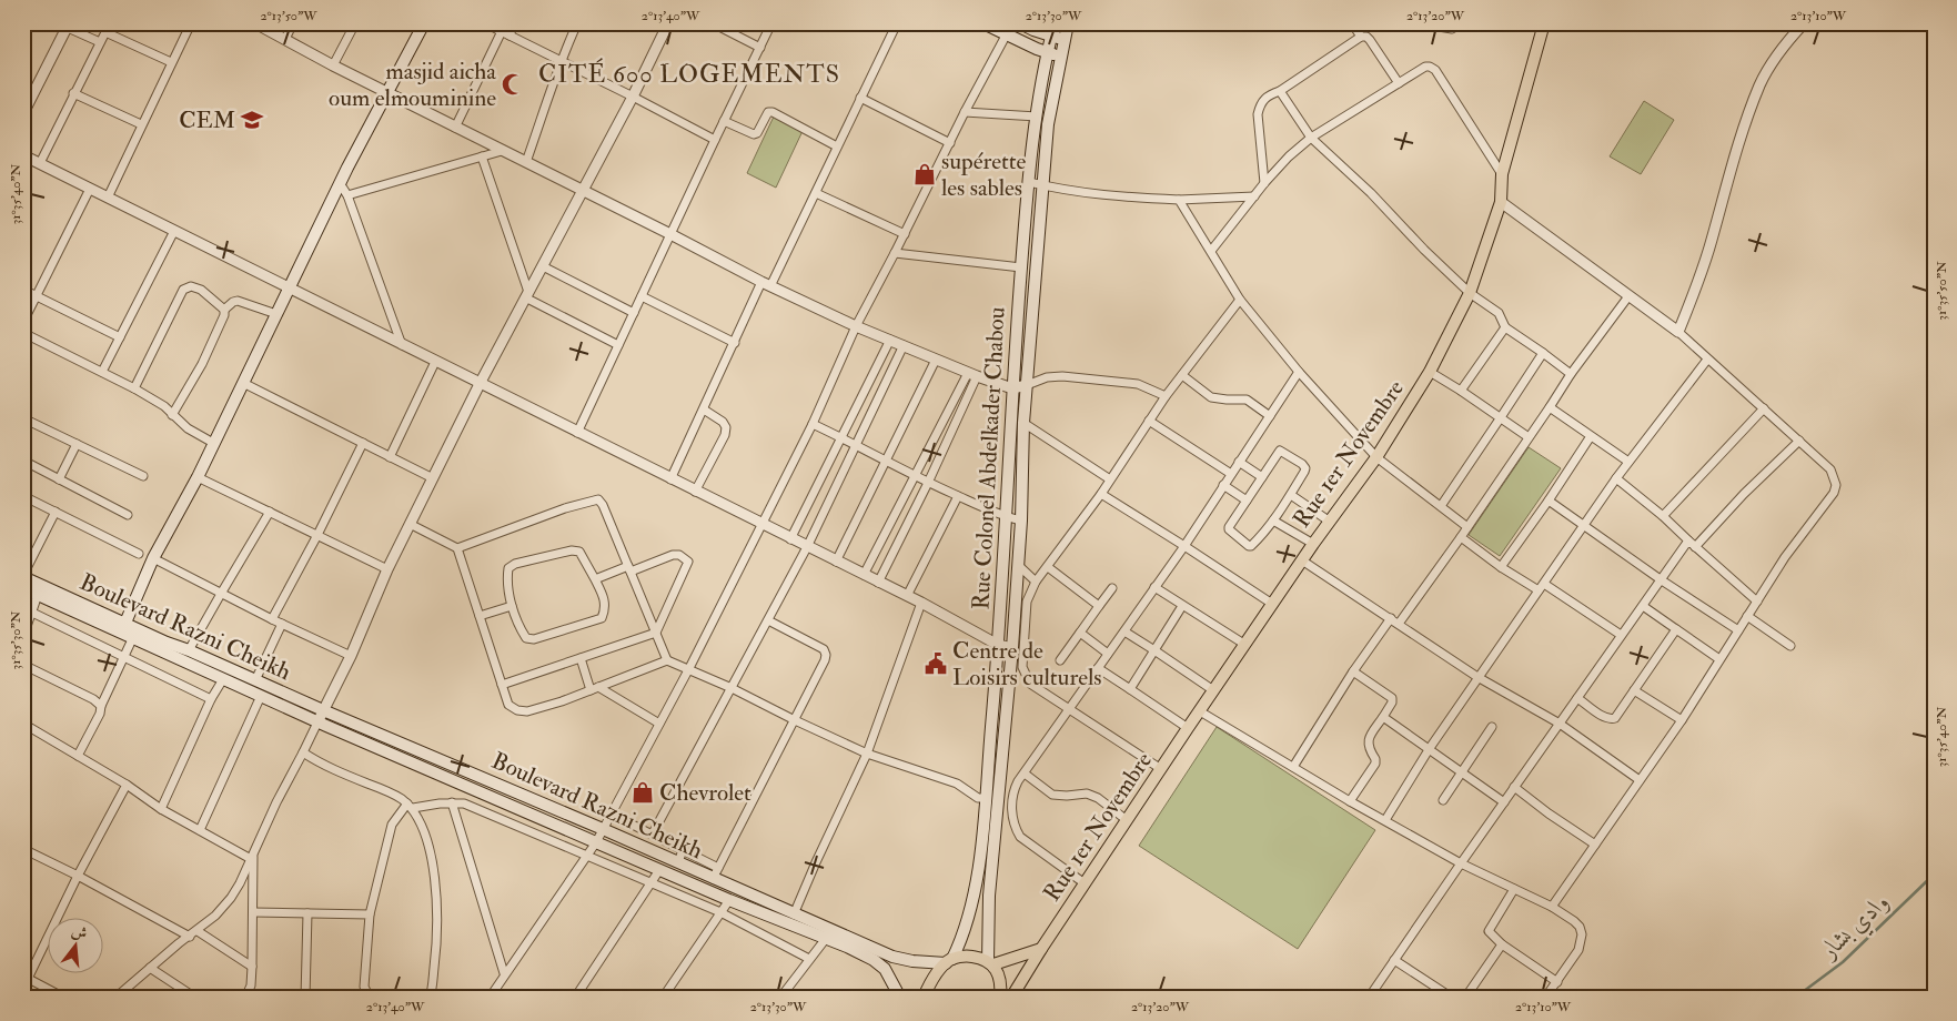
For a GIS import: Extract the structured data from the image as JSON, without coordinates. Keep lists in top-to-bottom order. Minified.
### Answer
{"streets":{"main road":["Rue 1er Novembre","Rue Colonel Abdelkader Chabou","Boulevard Razni Cheikh"]},"crossings":[["Rue Colonel Abdelkader Chabou","Boulevard Razni Cheikh"]],"districts":["CITÉ 600 LOGEMENTS"],"water":["وادي بشار"],"places":{"mosque":["masjid aicha oum elmouminine"],"school or university":["CEM"],"shop":["supérette les sables","Chevrolet"],"public building":["Centre de Loisirs culturels"]},"north":"top","coordinates":["2°13'50\"W","2°13'40\"W","2°13'30\"W","2°13'20\"W","2°13'10\"W","31°35'40\"N","31°35'50\"N","31°35'30\"N"]}
